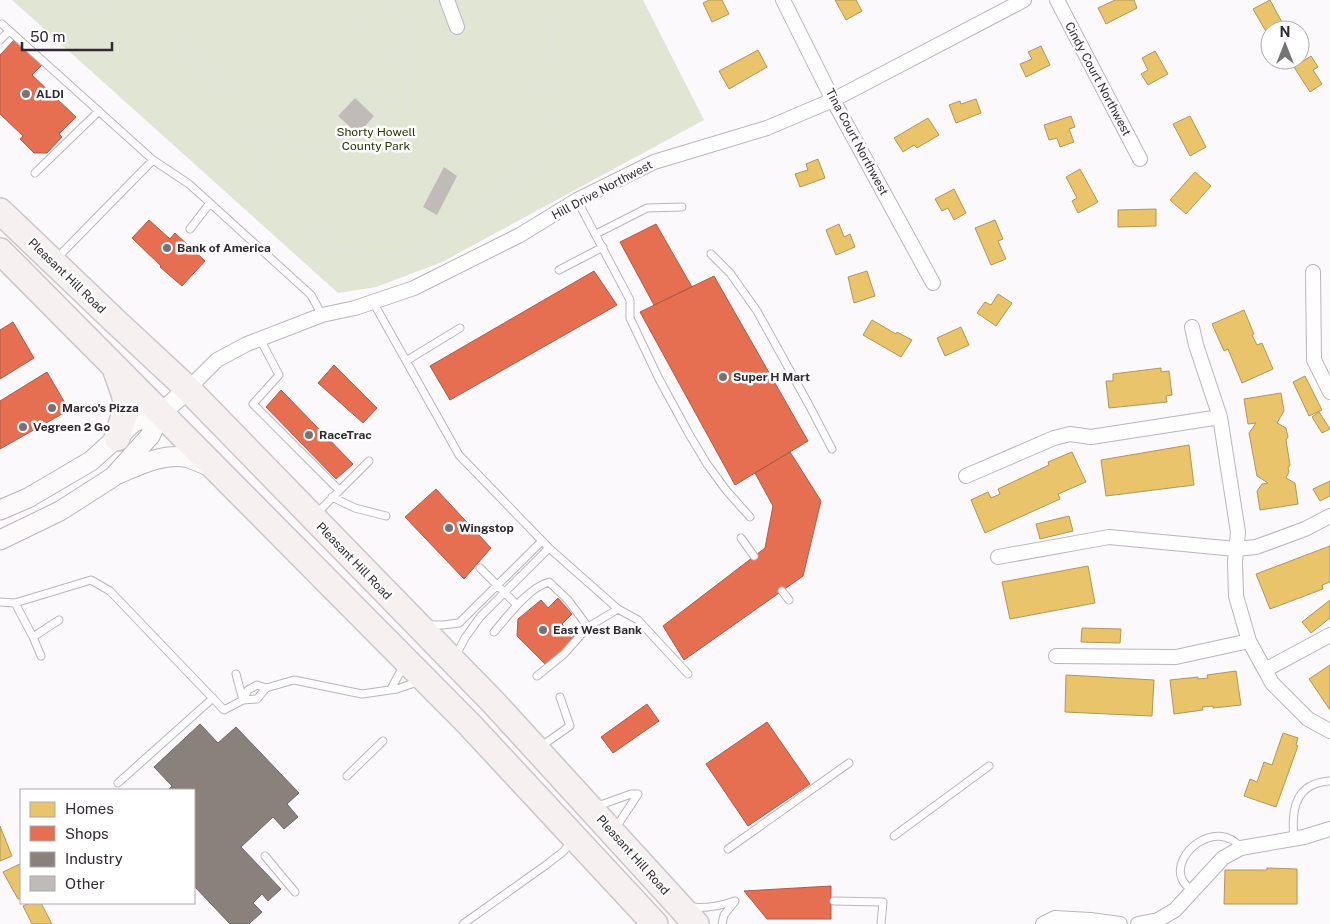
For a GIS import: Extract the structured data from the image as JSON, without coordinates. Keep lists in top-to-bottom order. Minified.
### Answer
{"streets":{"highway":["Pleasant Hill Road"],"street":["Cindy Court Northwest","Tina Court Northwest","Hill Drive Northwest"]},"crossings":[["Tina Court Northwest","Hill Drive Northwest"],["Hill Drive Northwest","Pleasant Hill Road"]],"parks":["Shorty Howell County Park"],"places":["ALDI","Bank of America","Super H Mart","Marco's Pizza","Vegreen 2 Go","RaceTrac","Wingstop","East West Bank"],"legend":["Homes","Shops","Industry","Other"],"scale_bar":"50 m","north":"top"}
